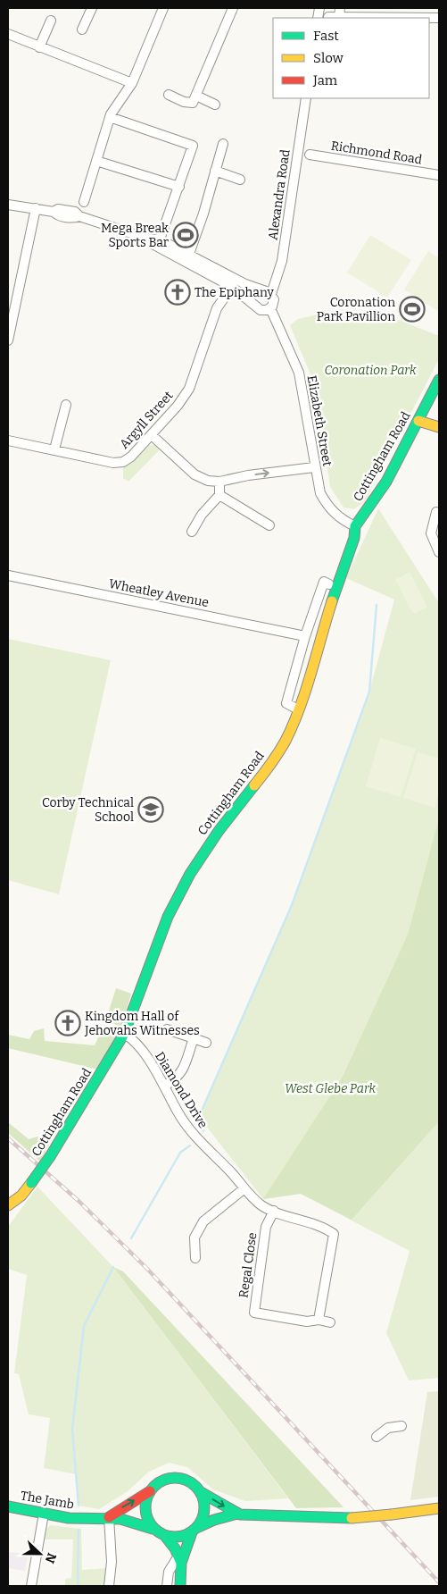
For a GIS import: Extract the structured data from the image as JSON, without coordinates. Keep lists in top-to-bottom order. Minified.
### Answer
{"streets":{"street":["Richmond Road","Alexandra Road","Argyll Street","Elizabeth Street","Cottingham Road","Wheatley Avenue","Diamond Drive","Regal Close","The Jamb"]},"crossings":[["Alexandra Road","Elizabeth Street"],["Elizabeth Street","Cottingham Road"],["Cottingham Road","Diamond Drive"],["Diamond Drive","Regal Close"]],"parks":["Coronation Park","West Glebe Park"],"places":{"sports":["Mega Break Sports Bar","Coronation Park Pavillion"],"church":["The Epiphany","Kingdom Hall of Jehovahs Witnesses"],"school or university":["Corby Technical School"]},"legend":["Fast","Slow","Jam"],"north":"right"}
